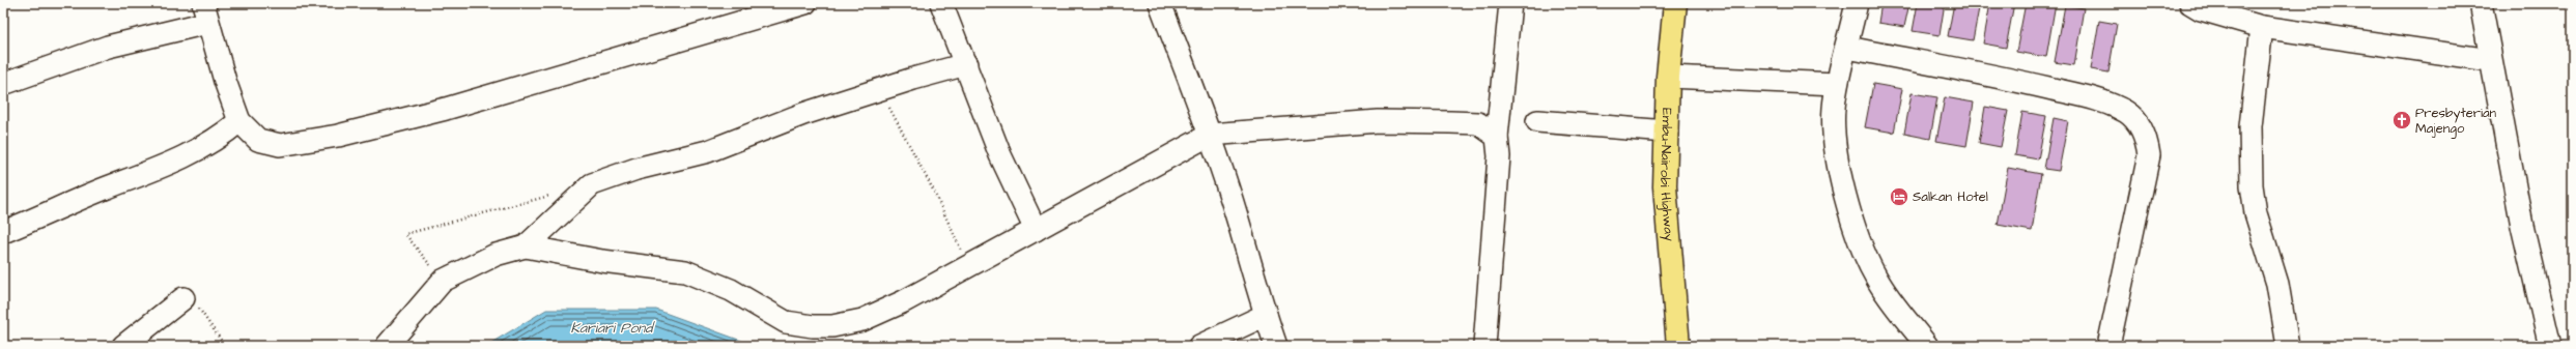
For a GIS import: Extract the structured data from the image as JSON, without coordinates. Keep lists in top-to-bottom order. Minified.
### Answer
{"streets":{"main road":["Embu-Nairobi Highway"]},"water":["Kariari Pond"],"places":{"church":["Presbyterian Majengo"],"hotel":["Salkan Hotel"]}}
